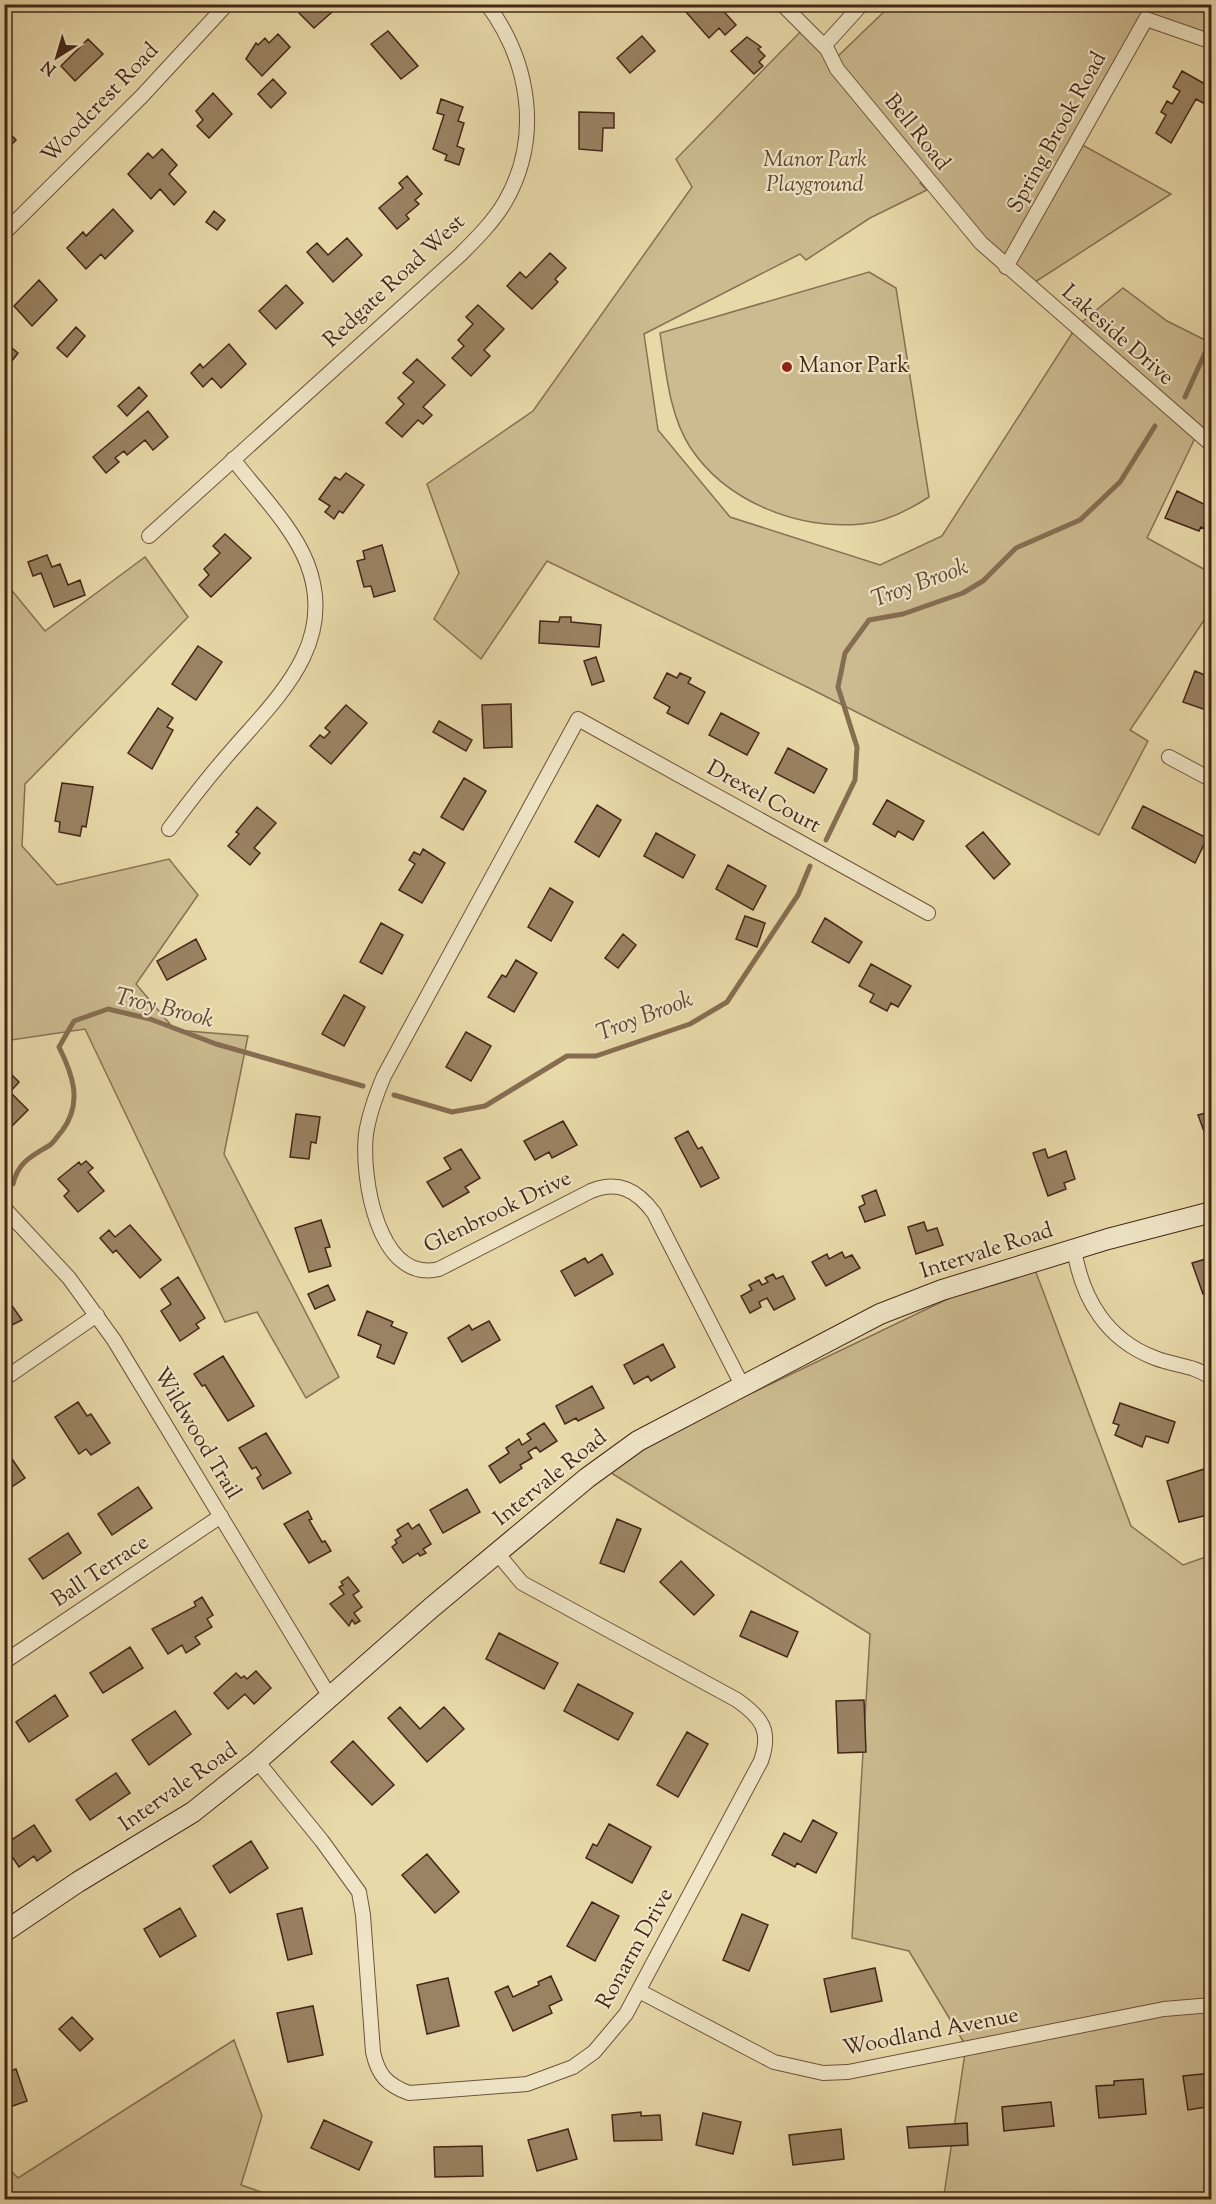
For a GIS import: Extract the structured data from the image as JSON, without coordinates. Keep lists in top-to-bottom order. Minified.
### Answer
{"streets":{"street":["Woodcrest Road","Bell Road","Spring Brook Road","Redgate Road West","Lakeside Drive","Drexel Court","Glenbrook Drive","Intervale Road","Wildwood Trail","Ball Terrace","Ronarm Drive","Woodland Avenue"]},"crossings":[["Bell Road","Spring Brook Road"],["Bell Road","Lakeside Drive"],["Drexel Court","Glenbrook Drive"],["Glenbrook Drive","Intervale Road"],["Intervale Road","Wildwood Trail"],["Intervale Road","Ronarm Drive"],["Wildwood Trail","Ball Terrace"],["Ronarm Drive","Woodland Avenue"]],"water":["Troy Brook"],"parks":["Manor Park Playground"],"places":["Manor Park"],"north":"bottom left"}
